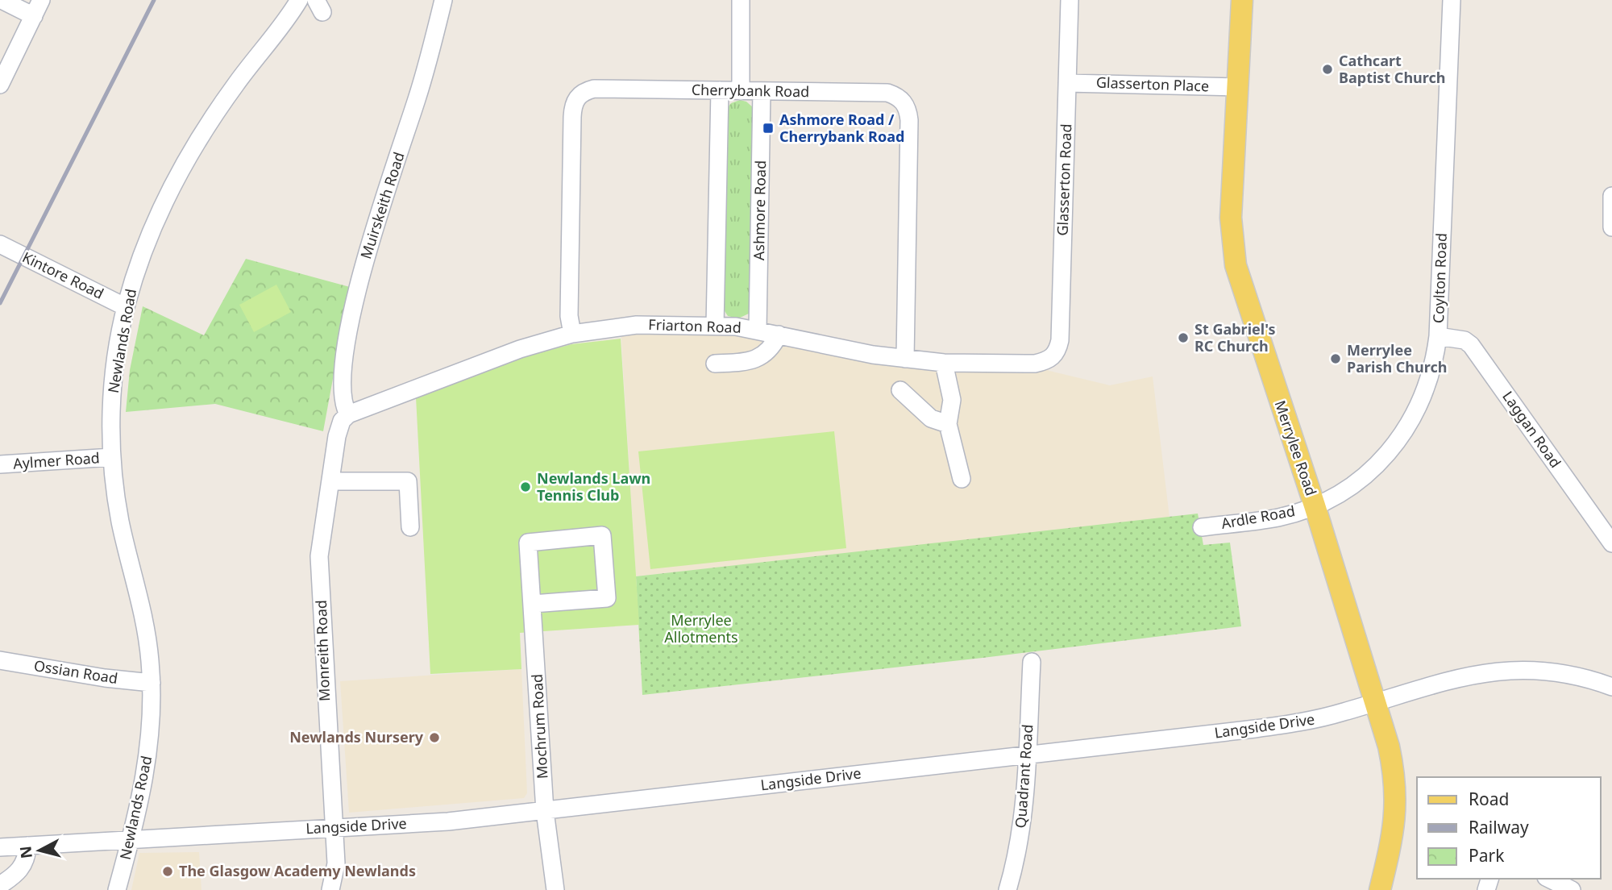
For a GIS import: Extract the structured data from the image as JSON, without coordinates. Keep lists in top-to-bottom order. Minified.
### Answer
{"streets":{"main road":["Merrylee Road"],"street":["Glasserton Place","Cherrybank Road","Glasserton Road","Muirskeith Road","Ashmore Road","Kintore Road","Coylton Road","Friarton Road","Newlands Road","Laggan Road","Aylmer Road","Ardle Road","Monreith Road","Ossian Road","Mochrum Road","Langside Drive","Quadrant Road"]},"crossings":[["Glasserton Place","Glasserton Road"],["Glasserton Place","Merrylee Road"],["Cherrybank Road","Ashmore Road"],["Cherrybank Road","Friarton Road"],["Glasserton Road","Friarton Road"],["Muirskeith Road","Friarton Road"],["Muirskeith Road","Monreith Road"],["Ashmore Road","Friarton Road"],["Kintore Road","Newlands Road"],["Coylton Road","Laggan Road"],["Coylton Road","Merrylee Road"],["Coylton Road","Ardle Road"],["Friarton Road","Monreith Road"],["Newlands Road","Aylmer Road"],["Newlands Road","Ossian Road"],["Newlands Road","Langside Drive"],["Merrylee Road","Ardle Road"],["Merrylee Road","Langside Drive"],["Monreith Road","Langside Drive"],["Mochrum Road","Langside Drive"],["Langside Drive","Quadrant Road"]],"parks":["Merrylee Allotments"],"places":{"other":["Cathcart Baptist Church","St Gabriel's RC Church","Merrylee Parish Church","Newlands Lawn Tennis Club","Newlands Nursery","The Glasgow Academy Newlands"],"transit":["Ashmore Road / Cherrybank Road"]},"legend":["Road","Railway","Park"],"north":"left"}
